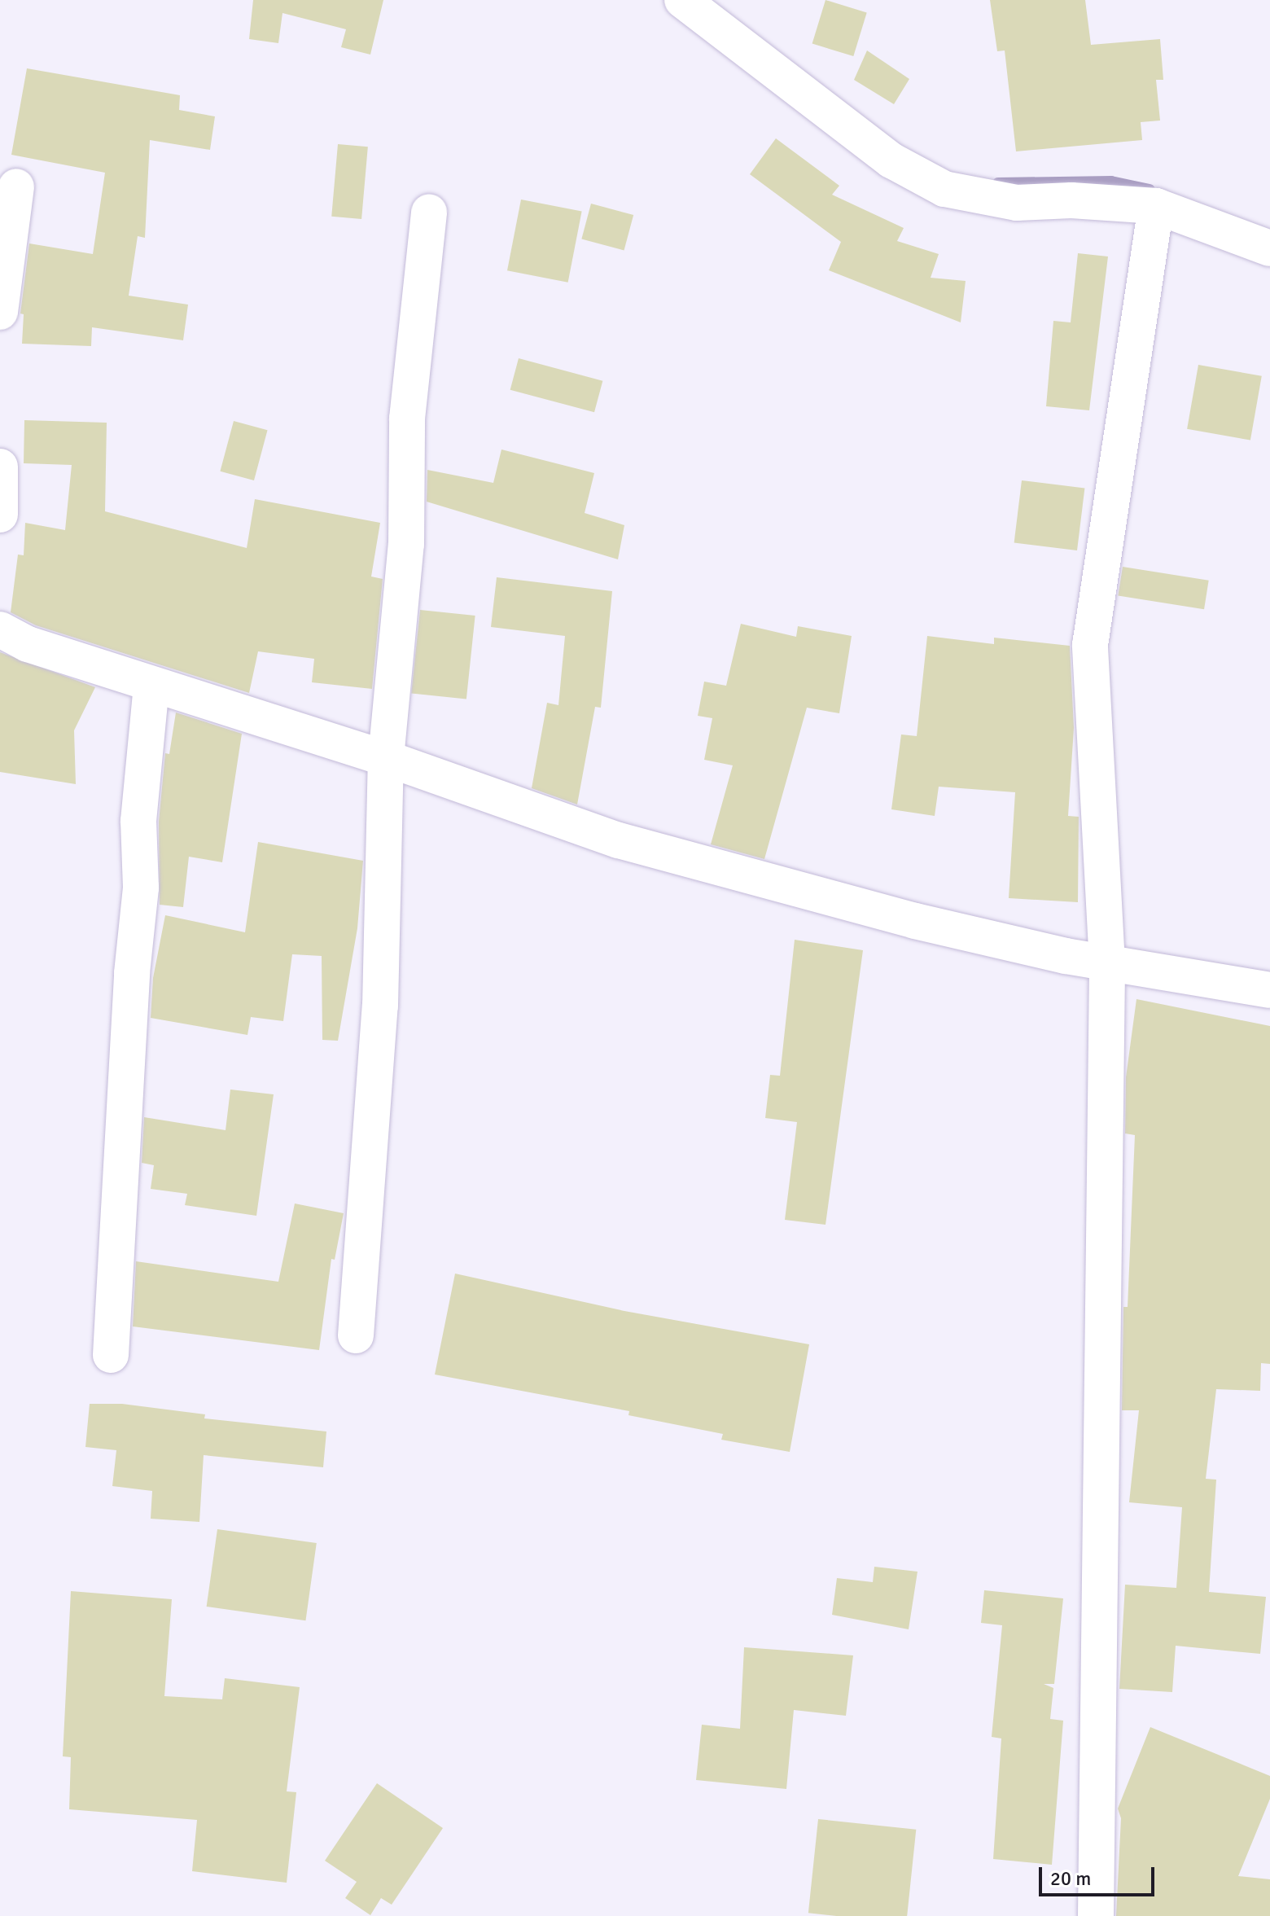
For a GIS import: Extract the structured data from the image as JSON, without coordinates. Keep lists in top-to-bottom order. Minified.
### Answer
{"scale_bar":"20 m"}
